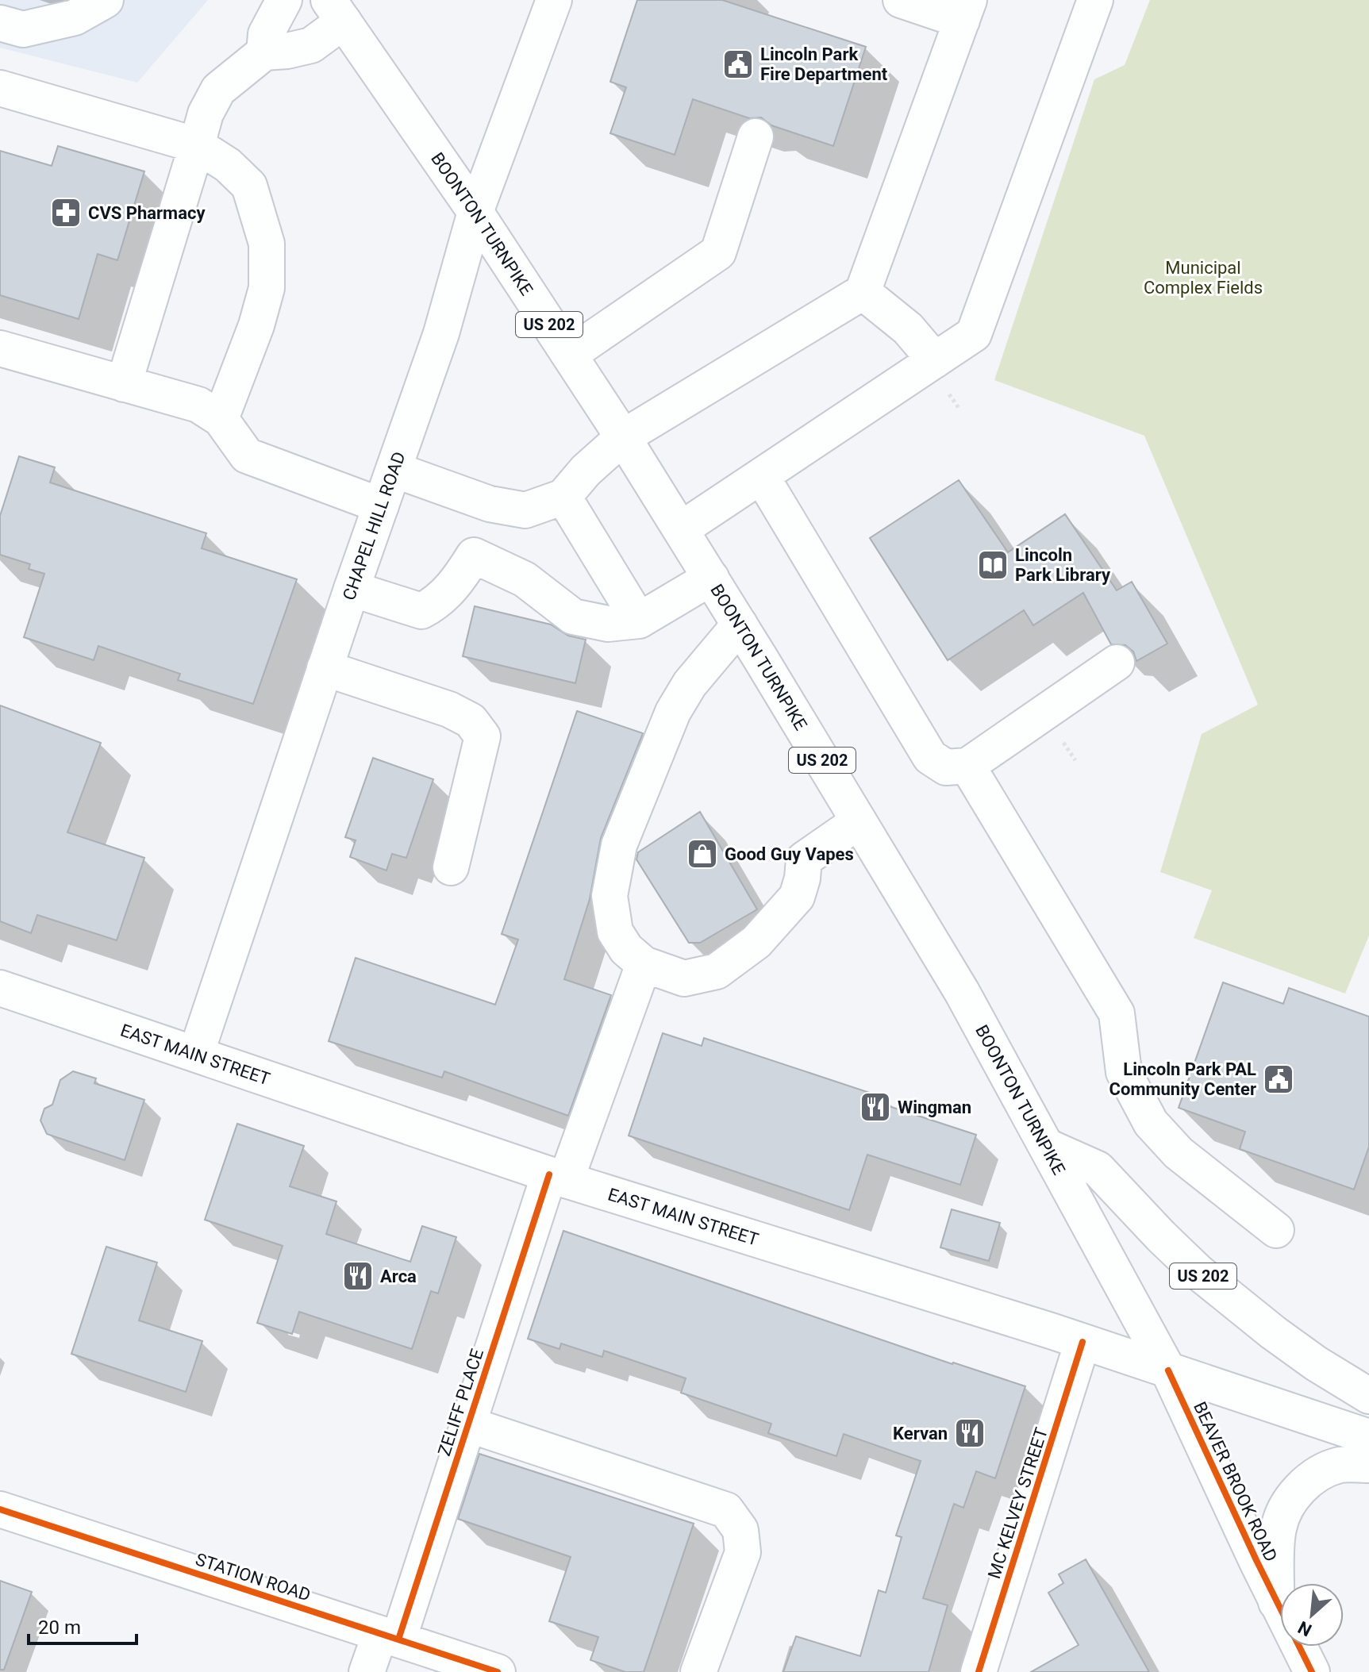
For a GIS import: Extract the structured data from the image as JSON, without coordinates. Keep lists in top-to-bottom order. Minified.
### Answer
{"streets":{"main road":["BOONTON TURNPIKE","US 202","CHAPEL HILL ROAD","EAST MAIN STREET","ZELIFF PLACE","BEAVER BROOK ROAD","MC KELVEY STREET","STATION ROAD"]},"crossings":[["BOONTON TURNPIKE","US 202"],["BOONTON TURNPIKE","CHAPEL HILL ROAD"],["BOONTON TURNPIKE","EAST MAIN STREET"],["BOONTON TURNPIKE","BEAVER BROOK ROAD"],["CHAPEL HILL ROAD","EAST MAIN STREET"],["EAST MAIN STREET","ZELIFF PLACE"],["EAST MAIN STREET","BEAVER BROOK ROAD"],["EAST MAIN STREET","MC KELVEY STREET"],["ZELIFF PLACE","STATION ROAD"]],"parks":["Municipal Complex Fields"],"places":{"public building":["Lincoln Park Fire Department","Lincoln Park PAL Community Center"],"pharmacy":["CVS Pharmacy"],"library":["Lincoln Park Library"],"shop":["Good Guy Vapes"],"restaurant":["Wingman","Arca","Kervan"]},"scale_bar":"20 m","north":"bottom left"}
